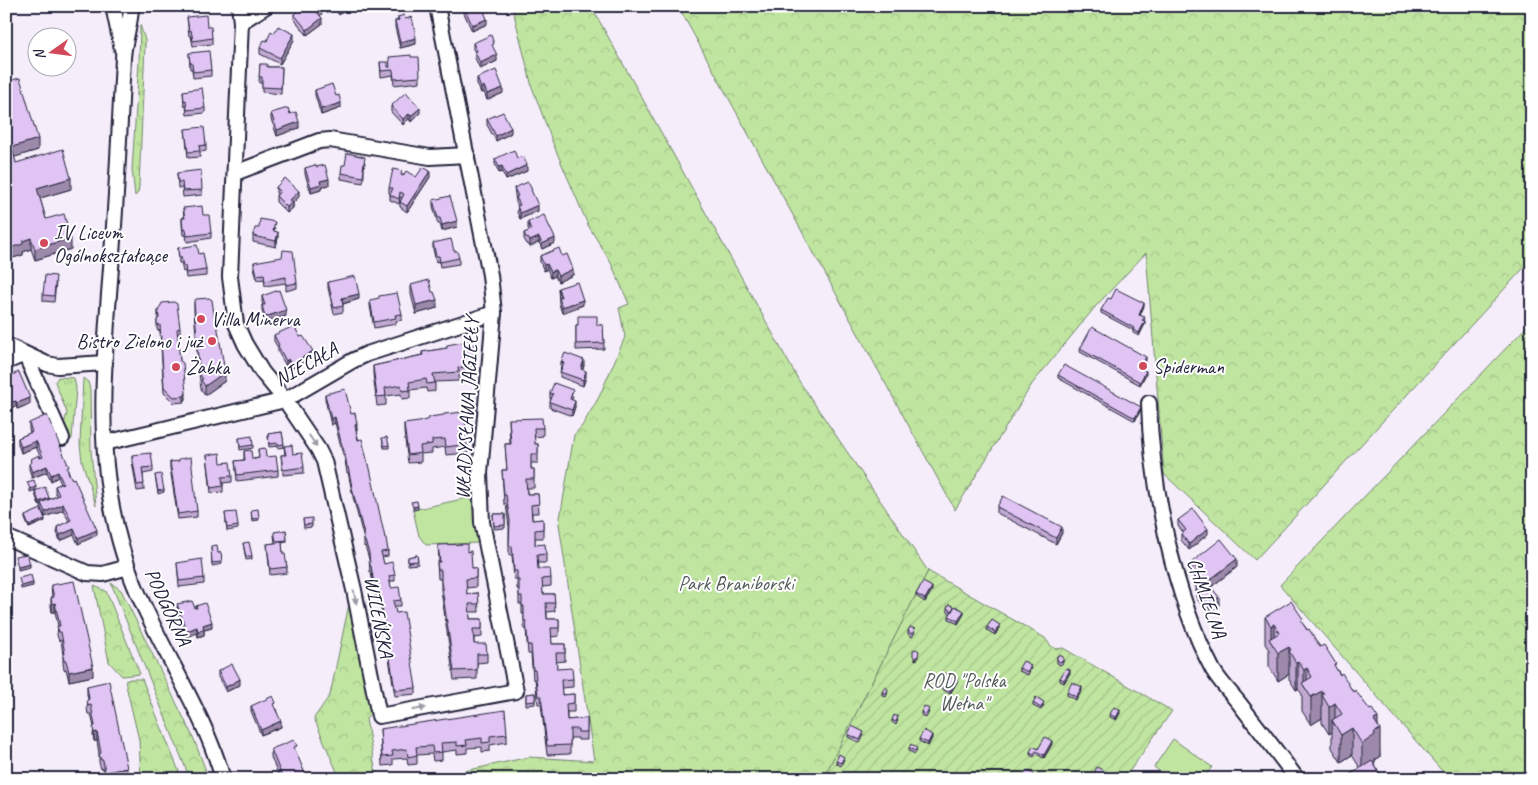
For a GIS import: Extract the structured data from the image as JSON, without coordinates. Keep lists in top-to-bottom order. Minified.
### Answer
{"streets":{"street":["NIECAŁA","WŁADYSŁAWA JAGIEŁŁY","CHMIELNA","PODGÓRNA","WILEŃSKA"]},"crossings":[["NIECAŁA","WŁADYSŁAWA JAGIEŁŁY"],["NIECAŁA","PODGÓRNA"],["NIECAŁA","WILEŃSKA"],["WŁADYSŁAWA JAGIEŁŁY","WILEŃSKA"]],"parks":["Park Braniborski","ROD \"Polska Wełna\""],"places":["IV Liceum Ogólnokształcące","Villa Minerva","Bistro Zielono i już","Spiderman","Żabka"],"north":"left"}
